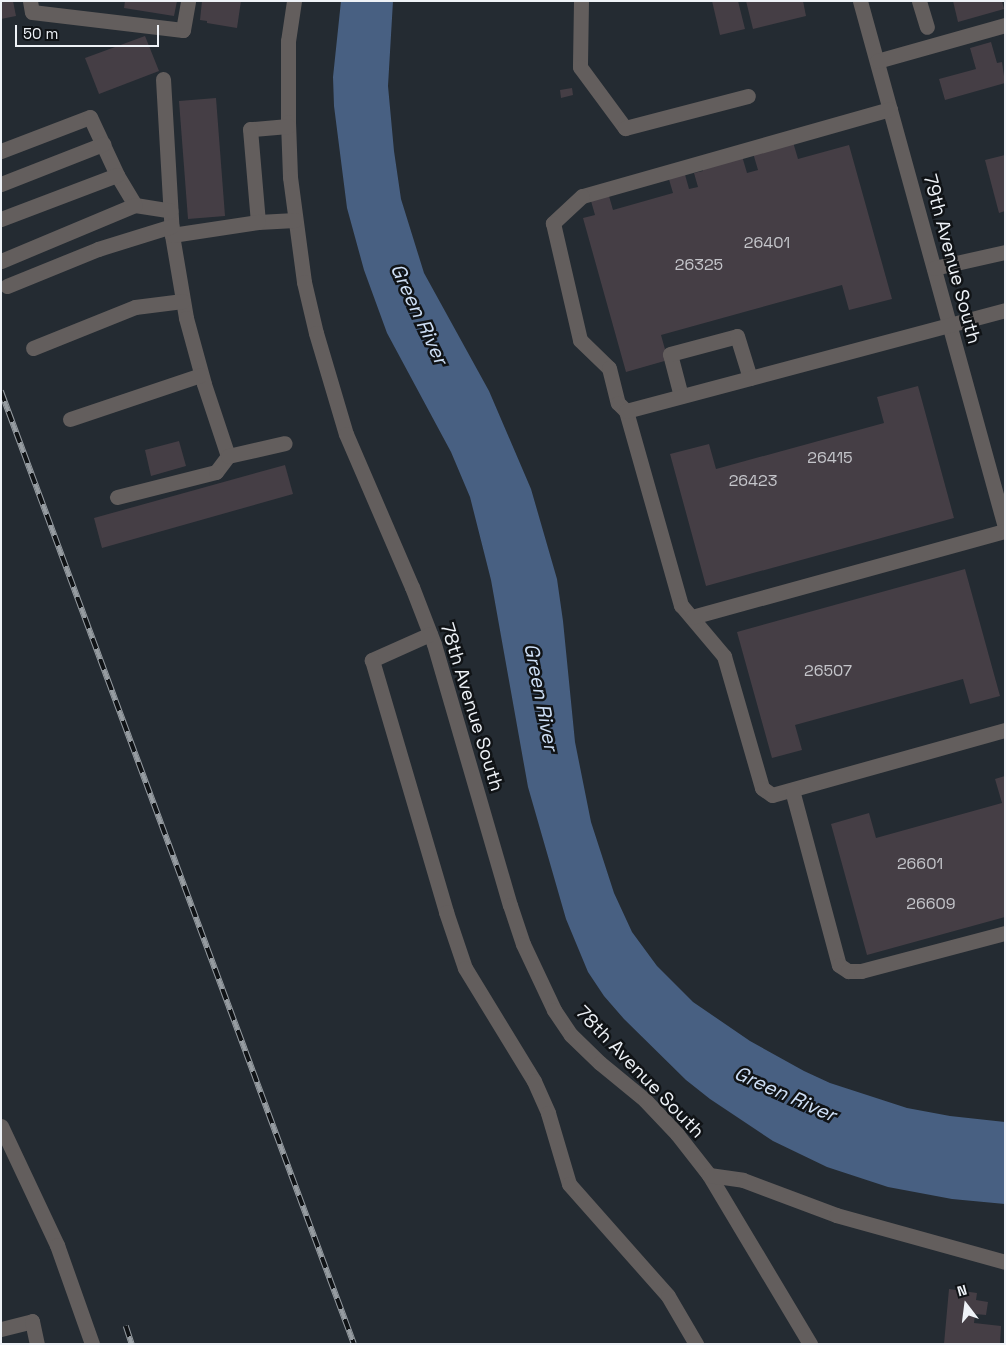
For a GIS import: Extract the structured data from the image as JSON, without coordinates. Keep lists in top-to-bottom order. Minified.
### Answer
{"streets":{"street":["79th Avenue South","78th Avenue South"]},"water":["Green River"],"house_numbers":["26401","26325","26415","26423","26507","26601","26609"],"scale_bar":"50 m","north":"top"}
